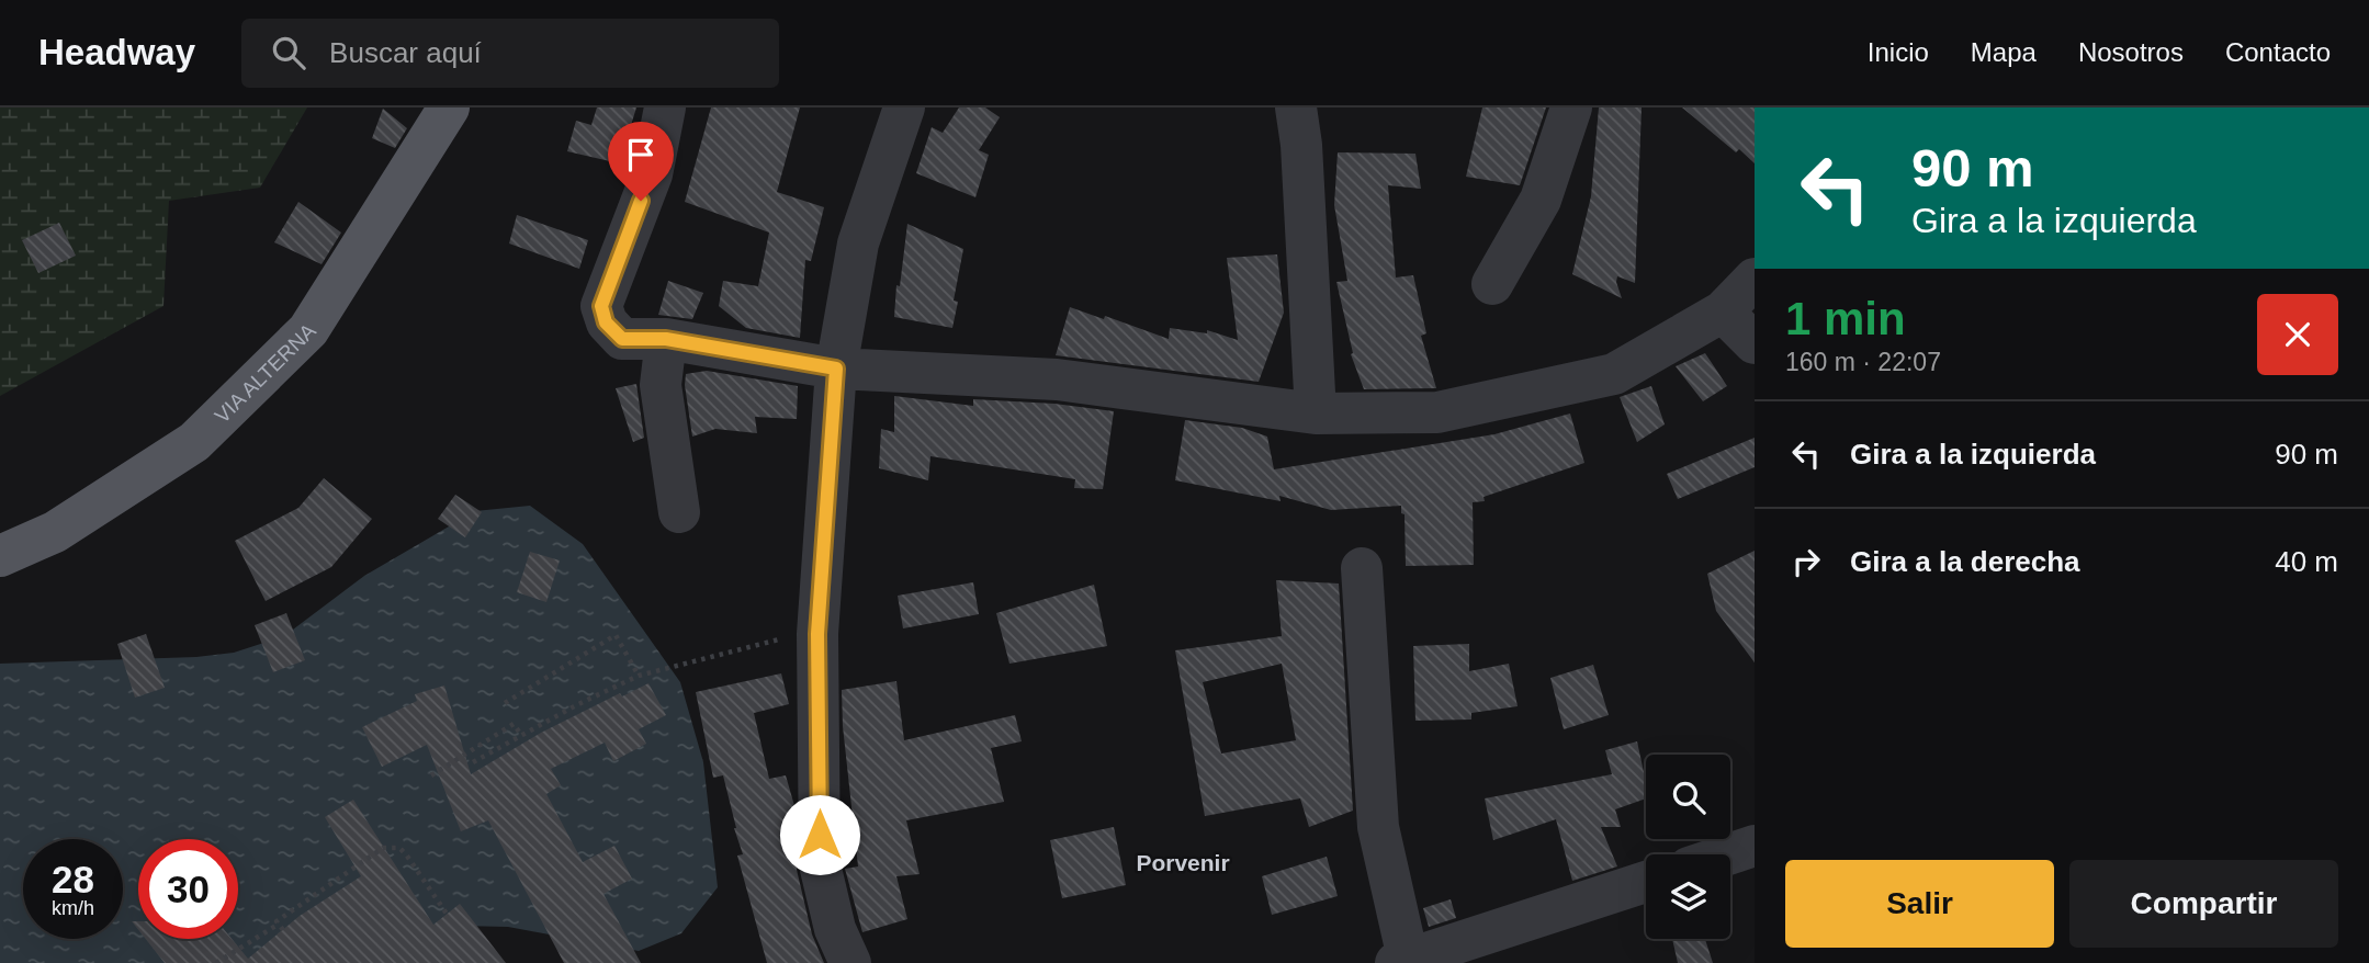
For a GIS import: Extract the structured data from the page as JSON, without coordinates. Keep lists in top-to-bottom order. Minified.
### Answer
{"streets":{"main road":["VIA ALTERNA"]},"districts":["Porvenir"],"page":{"header":"Headway","search":"Buscar aquí","nav":["Inicio","Mapa","Nosotros","Contacto"],"turn":["90 m","Gira a la izquierda"],"heading":["1 min","160 m · 22:07"],"list":[{"name":"Gira a la izquierda","value":"90 m"},{"name":"Gira a la derecha","value":"40 m"}],"speed":"28 km/h","limit":"30","buttons":["Salir","Compartir"]}}
